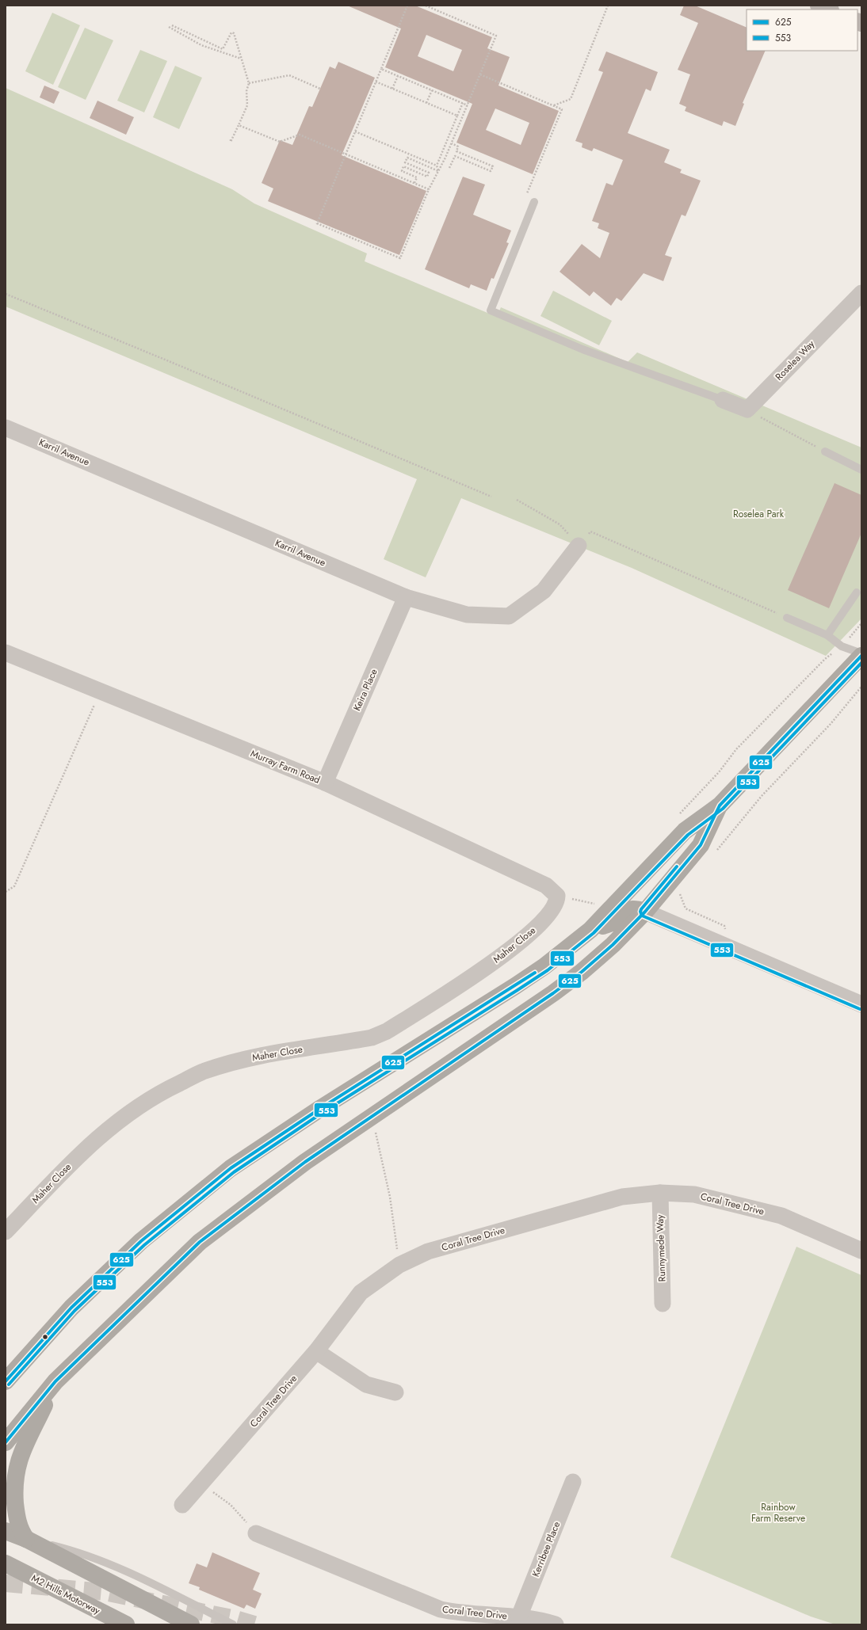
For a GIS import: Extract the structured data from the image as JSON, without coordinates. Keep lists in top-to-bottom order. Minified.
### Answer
{"streets":{"highway":["M2 Hills Motorway"],"street":["Roselea Way","Karril Avenue","Keira Place","Murray Farm Road","Maher Close","Coral Tree Drive","Runnymede Way","Kerribee Place"]},"crossings":[["Karril Avenue","Keira Place"],["Keira Place","Murray Farm Road"],["Murray Farm Road","Maher Close"],["Coral Tree Drive","Runnymede Way"],["Coral Tree Drive","Kerribee Place"]],"parks":["Roselea Park","Rainbow Farm Reserve"],"lines":["transit line 625","transit line 553"],"legend":["625","553"]}
